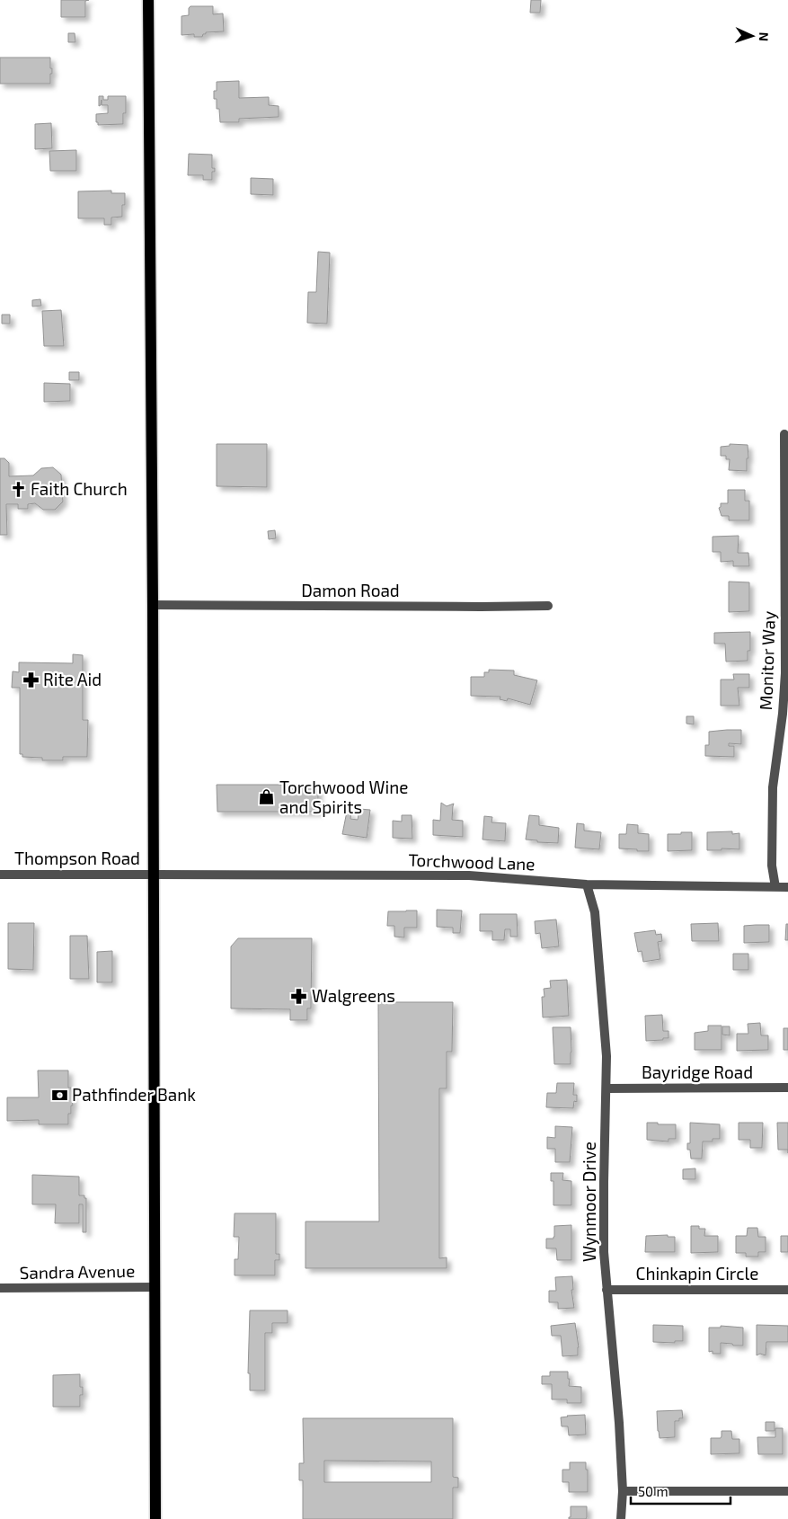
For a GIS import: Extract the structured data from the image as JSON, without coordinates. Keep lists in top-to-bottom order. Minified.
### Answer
{"streets":{"street":["Damon Road","Monitor Way","Thompson Road","Torchwood Lane","Bayridge Road","Wynmoor Drive","Sandra Avenue","Chinkapin Circle"]},"crossings":[["Monitor Way","Torchwood Lane"],["Thompson Road","Torchwood Lane"],["Torchwood Lane","Wynmoor Drive"],["Bayridge Road","Wynmoor Drive"],["Wynmoor Drive","Chinkapin Circle"]],"places":{"church":["Faith Church"],"pharmacy":["Rite Aid","Walgreens"],"shop":["Torchwood Wine and Spirits"],"bank":["Pathfinder Bank"]},"scale_bar":"50 m","north":"right"}
